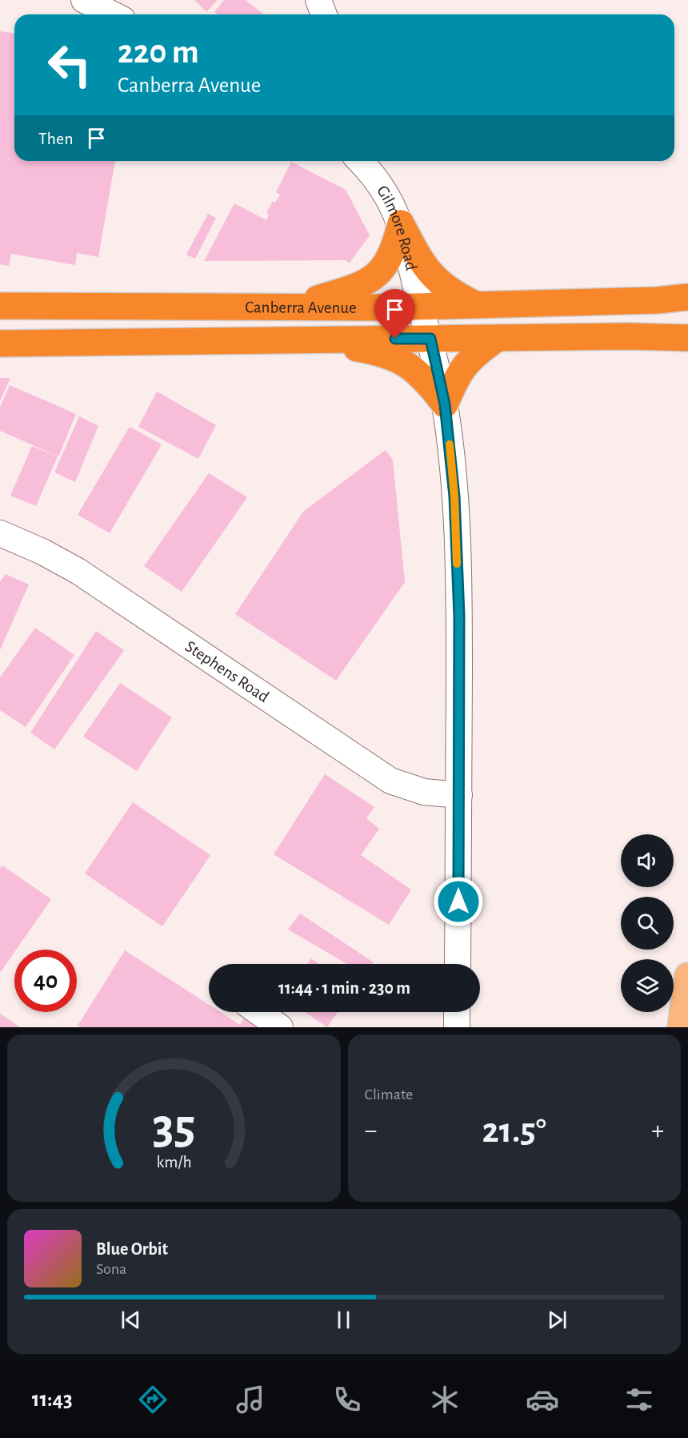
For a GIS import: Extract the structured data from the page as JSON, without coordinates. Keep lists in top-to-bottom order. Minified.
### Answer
{"streets":{"highway":["Canberra Avenue"],"street":["Gilmore Road","Stephens Road"]},"crossings":[["Gilmore Road","Canberra Avenue"],["Gilmore Road","Stephens Road"]],"page":{"turn":["220 m","Canberra Avenue"],"then":"Then","limit":"40","trip":"11:44 · 1 min · 230 m","tile":"Climate","heat":["−","21.5°","+"],"song":["Blue Orbit","Sona"],"tabs":"11:43","gauge":["35","km/h"]}}
